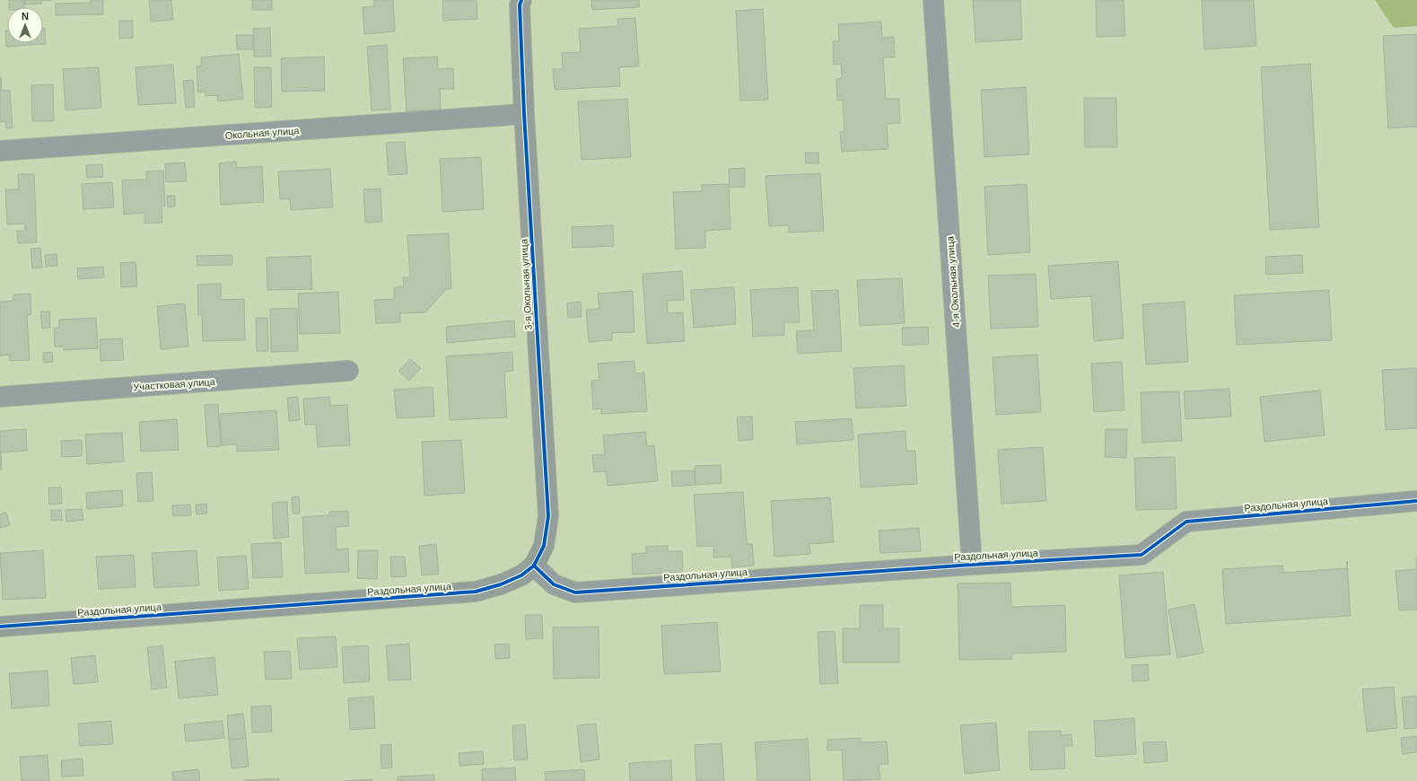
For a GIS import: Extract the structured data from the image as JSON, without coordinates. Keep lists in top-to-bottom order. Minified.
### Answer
{"streets":{"street":["Окольная улица","4-я Окольная улица","3-я Окольная улица","Участковая улица","Раздольная улица"]},"crossings":[["Окольная улица","3-я Окольная улица"],["4-я Окольная улица","Раздольная улица"],["3-я Окольная улица","Раздольная улица"]],"north":"top"}
